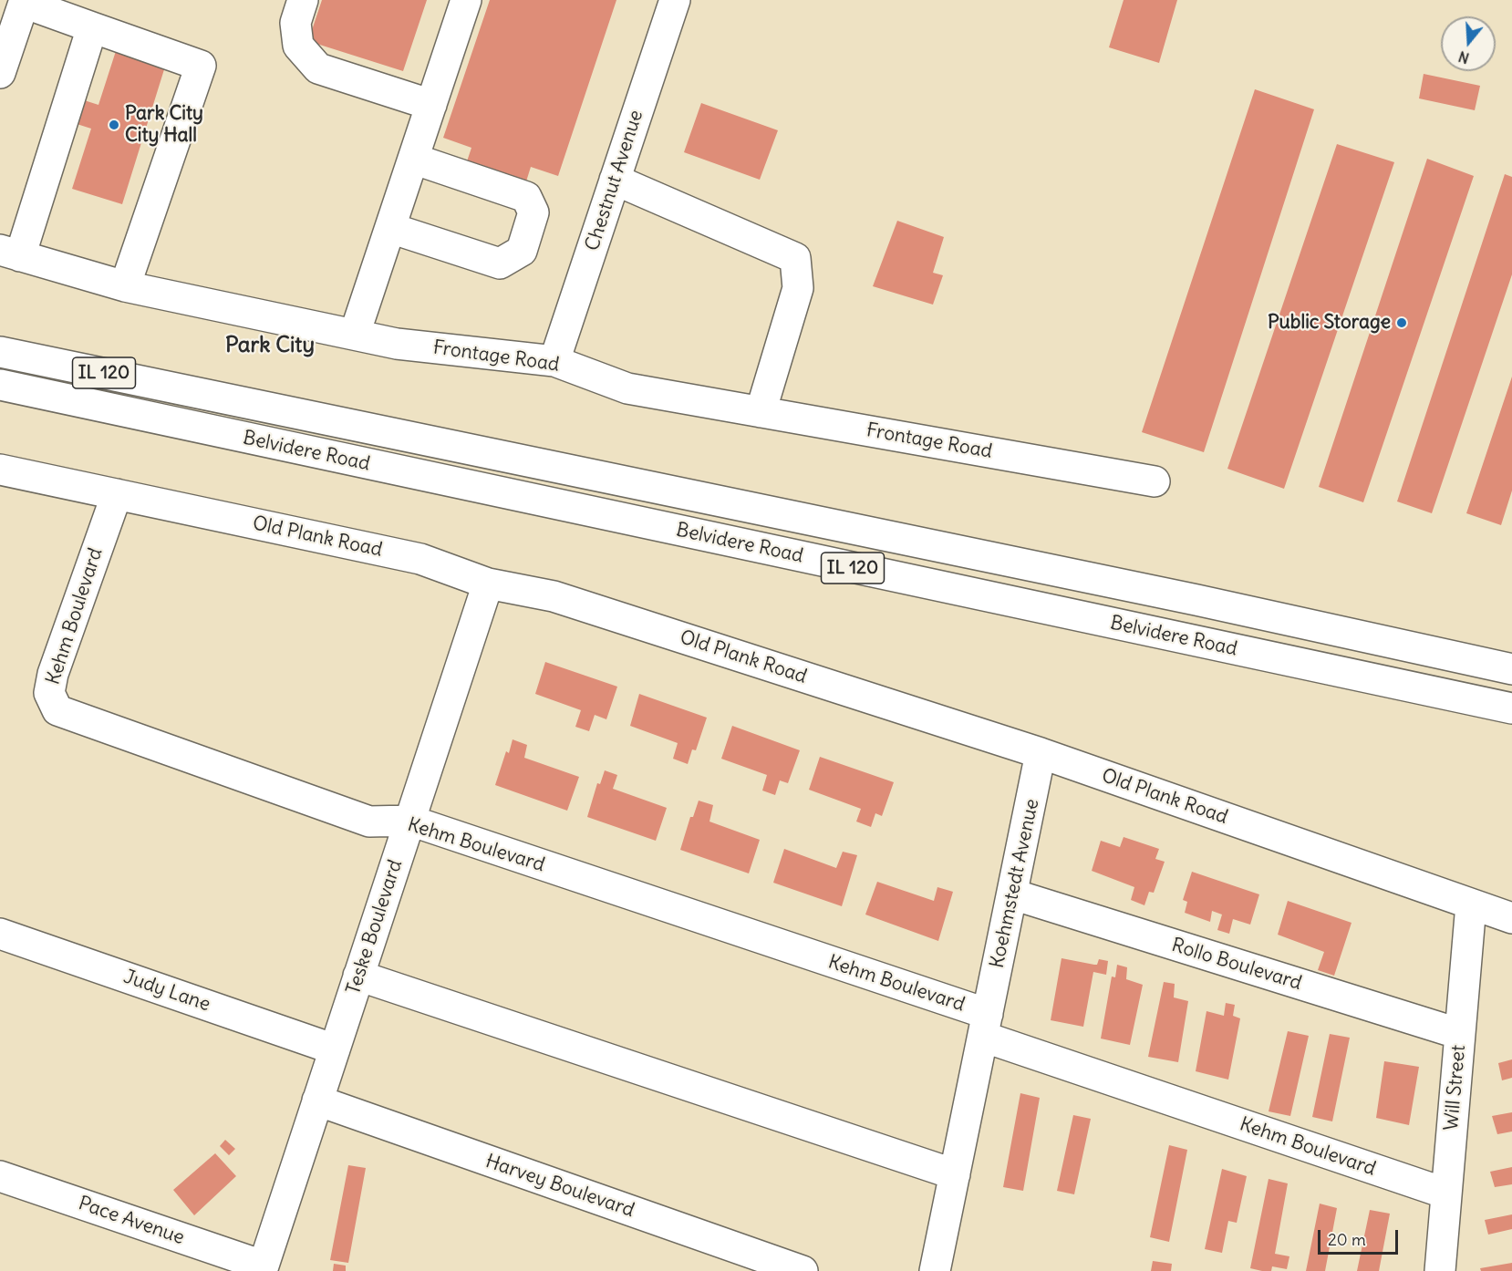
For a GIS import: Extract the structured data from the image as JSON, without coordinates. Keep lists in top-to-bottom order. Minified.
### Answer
{"streets":{"street":["Chestnut Avenue","Frontage Road","IL 120","Belvidere Road","Old Plank Road","Kehm Boulevard","Koehmstedt Avenue","Teske Boulevard","Rollo Boulevard","Judy Lane","Will Street","Harvey Boulevard","Pace Avenue"]},"crossings":[["Chestnut Avenue","Frontage Road"],["Old Plank Road","Kehm Boulevard"],["Old Plank Road","Koehmstedt Avenue"],["Old Plank Road","Teske Boulevard"],["Old Plank Road","Will Street"],["Kehm Boulevard","Koehmstedt Avenue"],["Kehm Boulevard","Teske Boulevard"],["Kehm Boulevard","Will Street"],["Koehmstedt Avenue","Rollo Boulevard"],["Teske Boulevard","Judy Lane"],["Teske Boulevard","Harvey Boulevard"],["Teske Boulevard","Pace Avenue"],["Rollo Boulevard","Will Street"]],"districts":["Park City"],"places":["Park City City Hall","Public Storage"],"scale_bar":"20 m","north":"bottom"}
